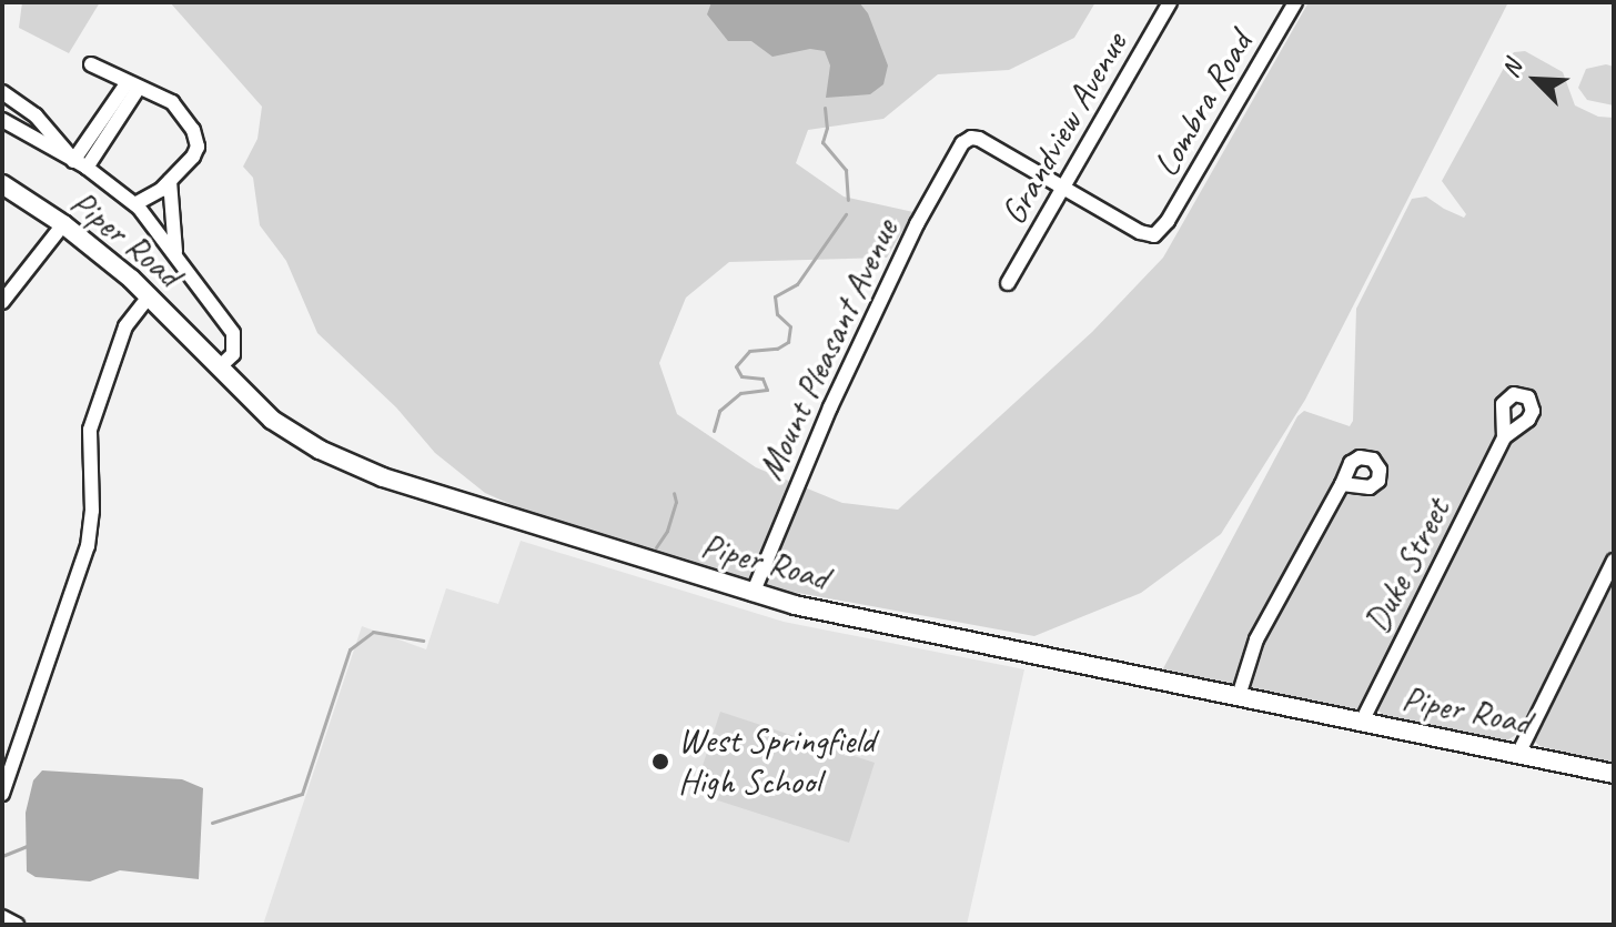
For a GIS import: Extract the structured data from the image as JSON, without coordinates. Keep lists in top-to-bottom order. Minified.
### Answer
{"streets":{"main road":["Piper Road"],"street":["Lombra Road","Grandview Avenue","Mount Pleasant Avenue","Duke Street"]},"crossings":[["Lombra Road","Grandview Avenue"],["Lombra Road","Mount Pleasant Avenue"],["Grandview Avenue","Mount Pleasant Avenue"],["Piper Road","Mount Pleasant Avenue"],["Piper Road","Duke Street"]],"places":["West Springfield High School"],"north":"top left"}
